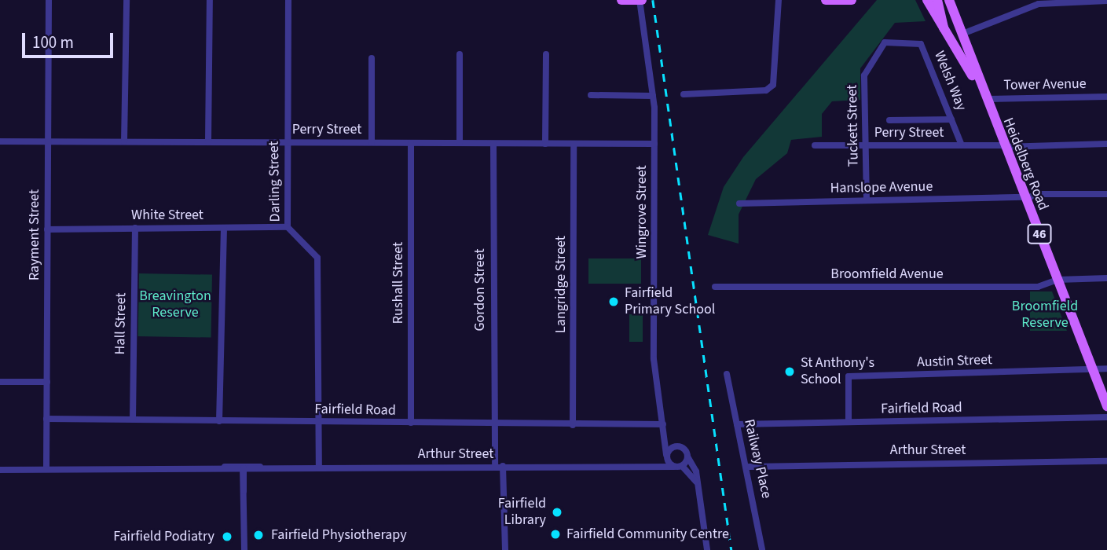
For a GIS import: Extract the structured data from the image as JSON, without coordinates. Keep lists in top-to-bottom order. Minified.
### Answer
{"streets":{"main road":["Heidelberg Road","46"],"street":["Welsh Way","Tower Avenue","Tuckett Street","Perry Street","Darling Street","Hanslope Avenue","Wingrove Street","White Street","Rayment Street","Broomfield Avenue","Rushall Street","Langridge Street","Gordon Street","Hall Street","Austin Street","Fairfield Road","Arthur Street","Railway Place"]},"crossings":[["Welsh Way","Tuckett Street"],["Welsh Way","Perry Street"],["Tower Avenue","Heidelberg Road"],["Tuckett Street","Perry Street"],["Tuckett Street","Hanslope Avenue"],["Perry Street","Heidelberg Road"],["Perry Street","Darling Street"],["Perry Street","Wingrove Street"],["Perry Street","Rayment Street"],["Perry Street","Rushall Street"],["Perry Street","Langridge Street"],["Perry Street","Gordon Street"],["Heidelberg Road","Hanslope Avenue"],["Heidelberg Road","Broomfield Avenue"],["Heidelberg Road","Austin Street"],["Darling Street","White Street"],["Darling Street","Fairfield Road"],["Darling Street","Arthur Street"],["Wingrove Street","Fairfield Road"],["Wingrove Street","Arthur Street"],["White Street","Rayment Street"],["White Street","Hall Street"],["Rayment Street","Fairfield Road"],["Rayment Street","Arthur Street"],["Rushall Street","Fairfield Road"],["Langridge Street","Fairfield Road"],["Gordon Street","Fairfield Road"],["Gordon Street","Arthur Street"],["Hall Street","Fairfield Road"],["Austin Street","Fairfield Road"],["Fairfield Road","Railway Place"],["Arthur Street","Railway Place"]],"parks":["Breavington Reserve","Broomfield Reserve"],"places":["Fairfield Primary School","St Anthony's School","Fairfield Library","Fairfield Community Centre","Fairfield Physiotherapy","Fairfield Podiatry"],"scale_bar":"100 m"}
